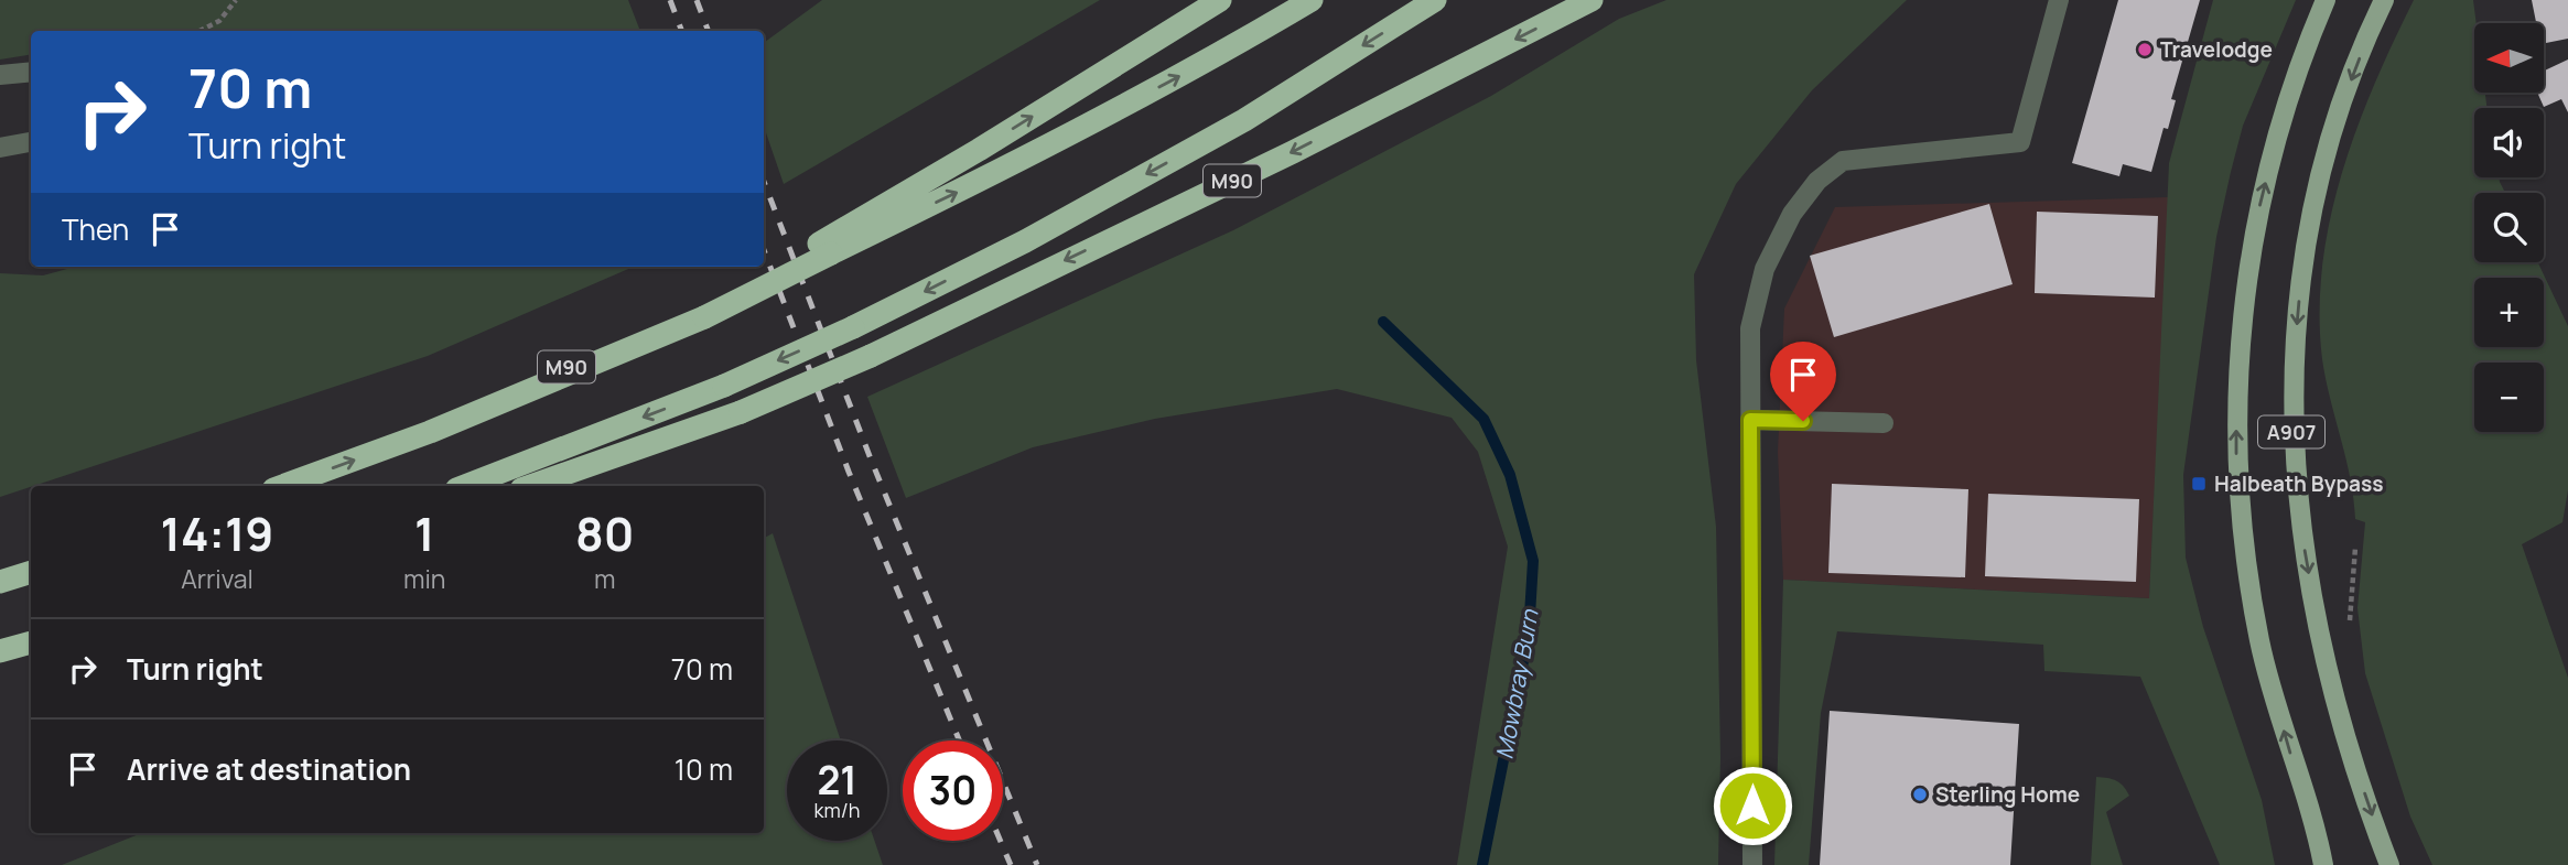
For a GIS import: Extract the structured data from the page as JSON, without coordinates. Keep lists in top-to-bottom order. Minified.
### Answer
{"streets":{"highway":["M90"],"main road":["A907"]},"water":["Mowbray Burn"],"places":{"other":["Travelodge","Sterling Home"],"transit":["Halbeath Bypass"]},"north":"left","page":{"map_buttons":["+","−"],"turn":["70 m","Turn right"],"then":"Then","eta":["14:19","Arrival","1","min","80","m"],"list":[{"name":"Turn right","value":"70 m"},{"name":"Arrive at destination","value":"10 m"}],"speed":"21 km/h","limit":"30"}}
